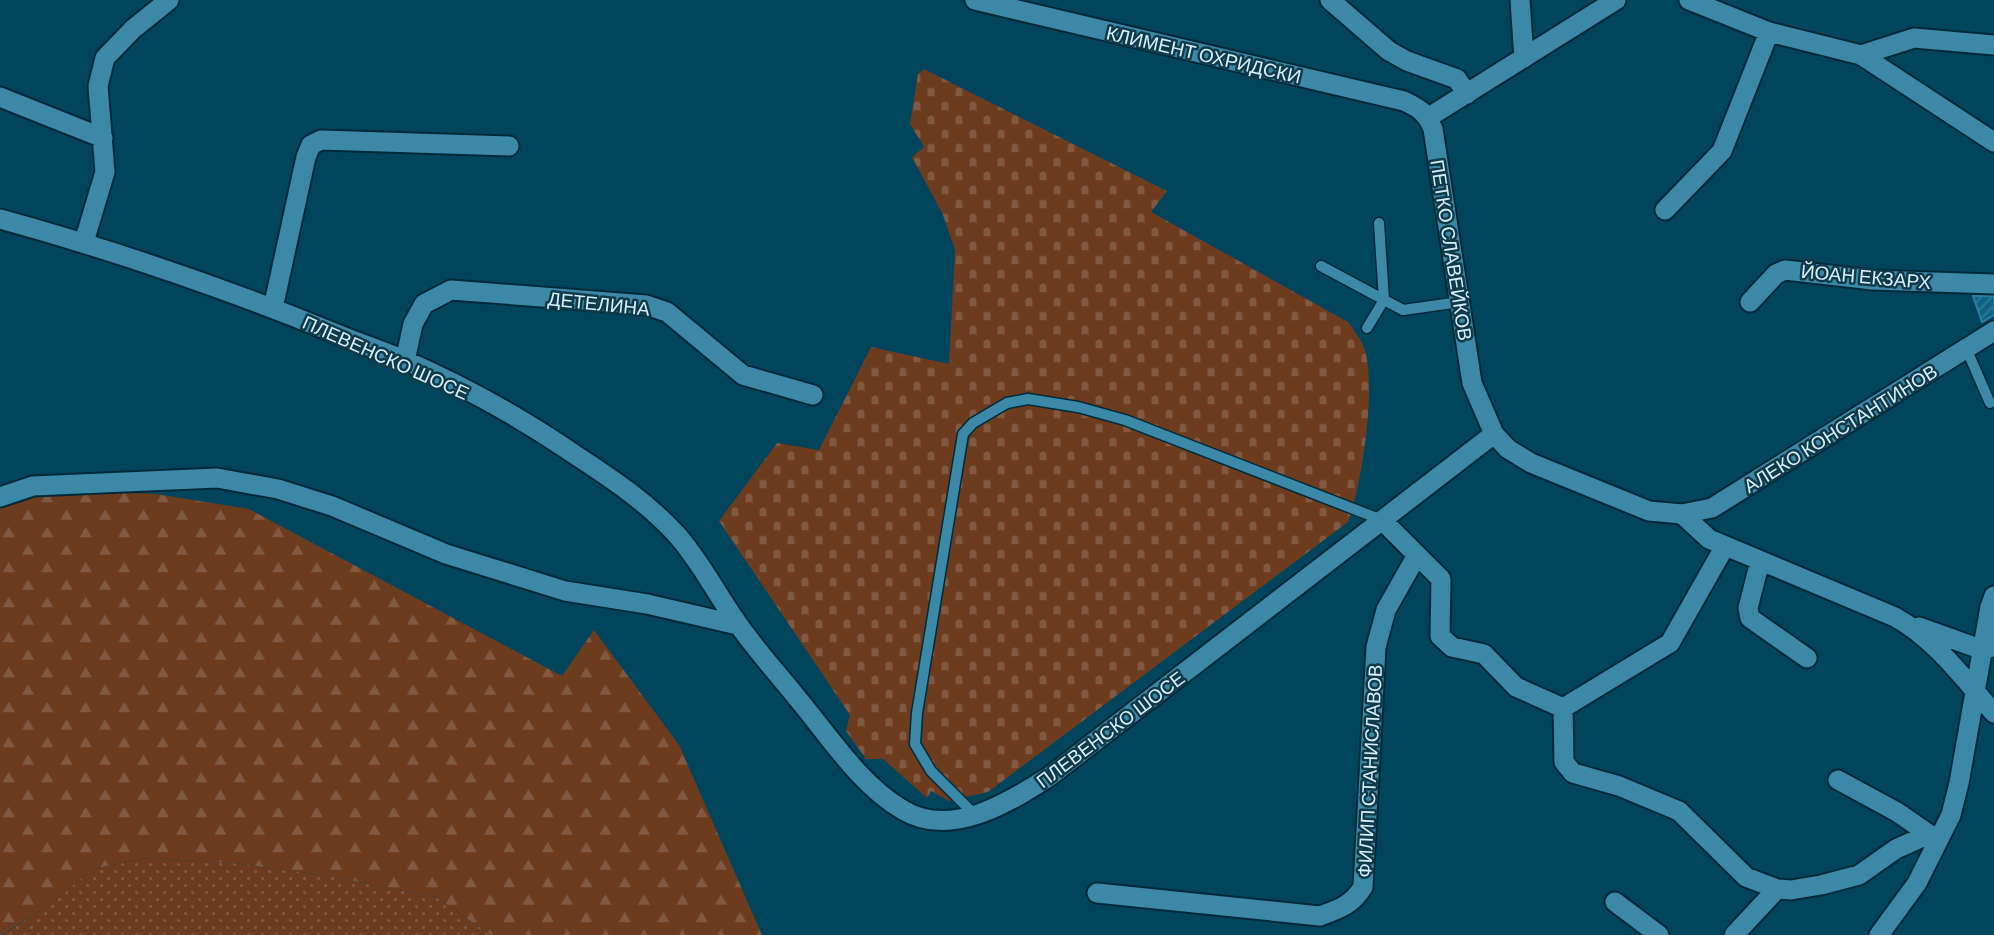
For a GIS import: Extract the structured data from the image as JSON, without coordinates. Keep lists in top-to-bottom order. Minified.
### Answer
{"streets":{"street":["КЛИМЕНТ ОХРИДСКИ","ПЕТКО СЛАВЕЙКОВ","ЙОАН ЕКЗАРХ","ДЕТЕЛИНА","ПЛЕВЕНСКО ШОСЕ","АЛЕКО КОНСТАНТИНОВ","ФИЛИП СТАНИСЛАВОВ"]},"crossings":[["КЛИМЕНТ ОХРИДСКИ","ПЕТКО СЛАВЕЙКОВ"],["ПЕТКО СЛАВЕЙКОВ","ПЛЕВЕНСКО ШОСЕ"],["ПЕТКО СЛАВЕЙКОВ","АЛЕКО КОНСТАНТИНОВ"],["ДЕТЕЛИНА","ПЛЕВЕНСКО ШОСЕ"],["ПЛЕВЕНСКО ШОСЕ","АЛЕКО КОНСТАНТИНОВ"]]}
